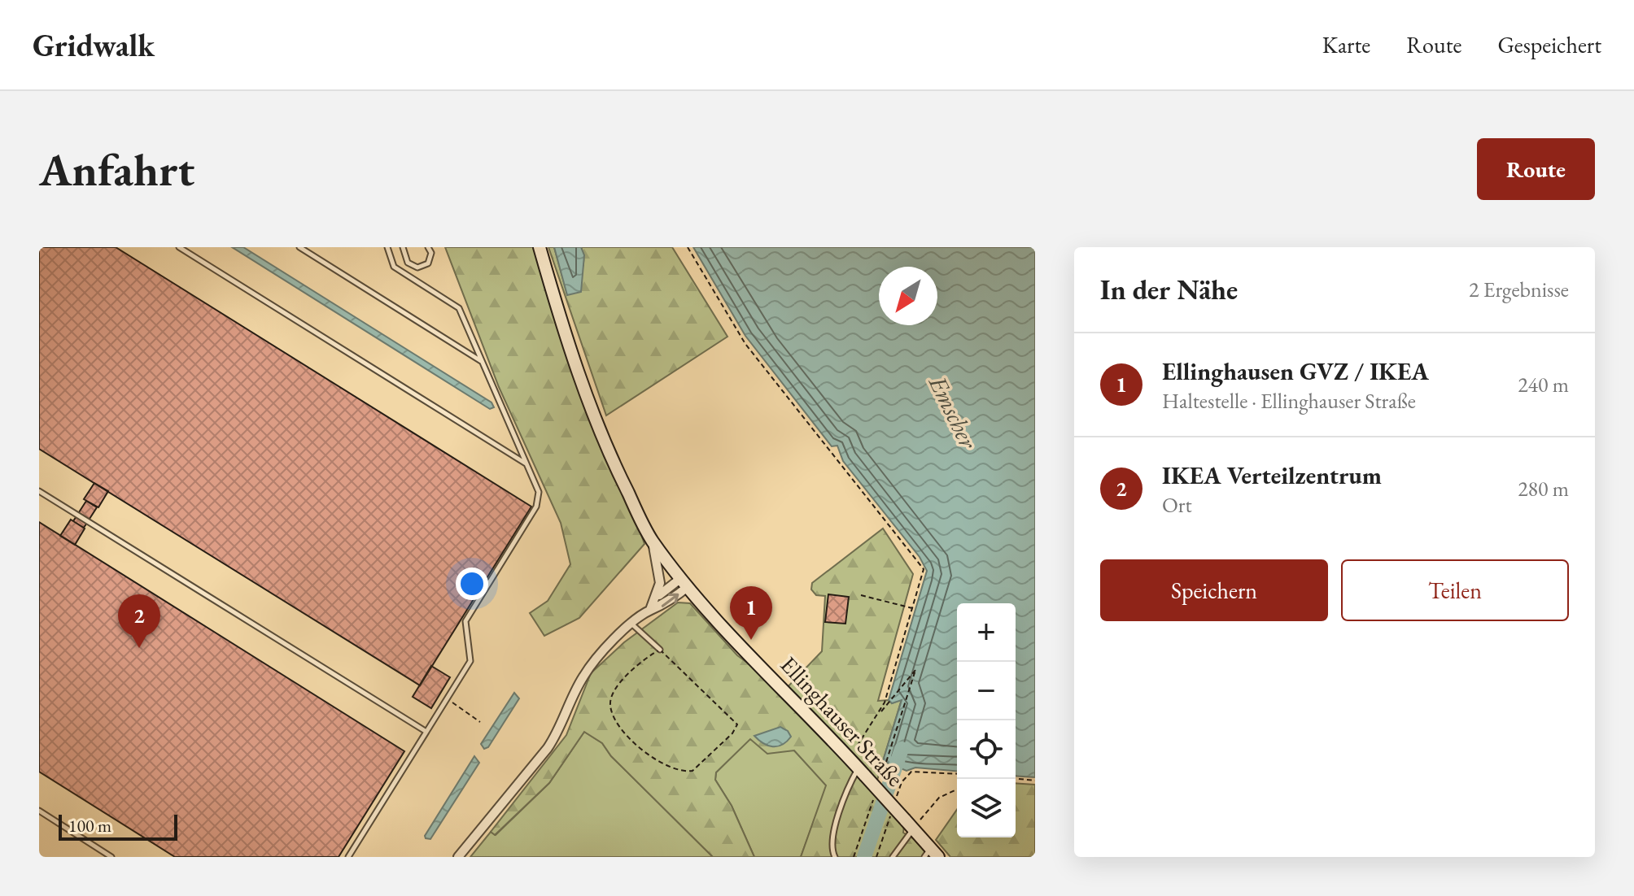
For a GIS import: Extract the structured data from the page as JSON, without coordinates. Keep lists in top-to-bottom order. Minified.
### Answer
{"streets":{"main road":["Ellinghauser Straße"]},"water":["Emscher"],"scale_bar":"100 m","north":"bottom left","page":{"header":"Gridwalk","nav":["Karte","Route","Gespeichert"],"buttons":["Route",["Speichern","Teilen"]],"title":"Anfahrt","heading":["In der Nähe","2 Ergebnisse"],"list":[{"mark":"1","name":"Ellinghausen GVZ / IKEA","note":"Haltestelle · Ellinghauser Straße","value":"240 m"},{"mark":"2","name":"IKEA Verteilzentrum","note":"Ort","value":"280 m"}],"pins":["1","2"],"map_buttons":["+","−"],"scale":"100 m"}}
